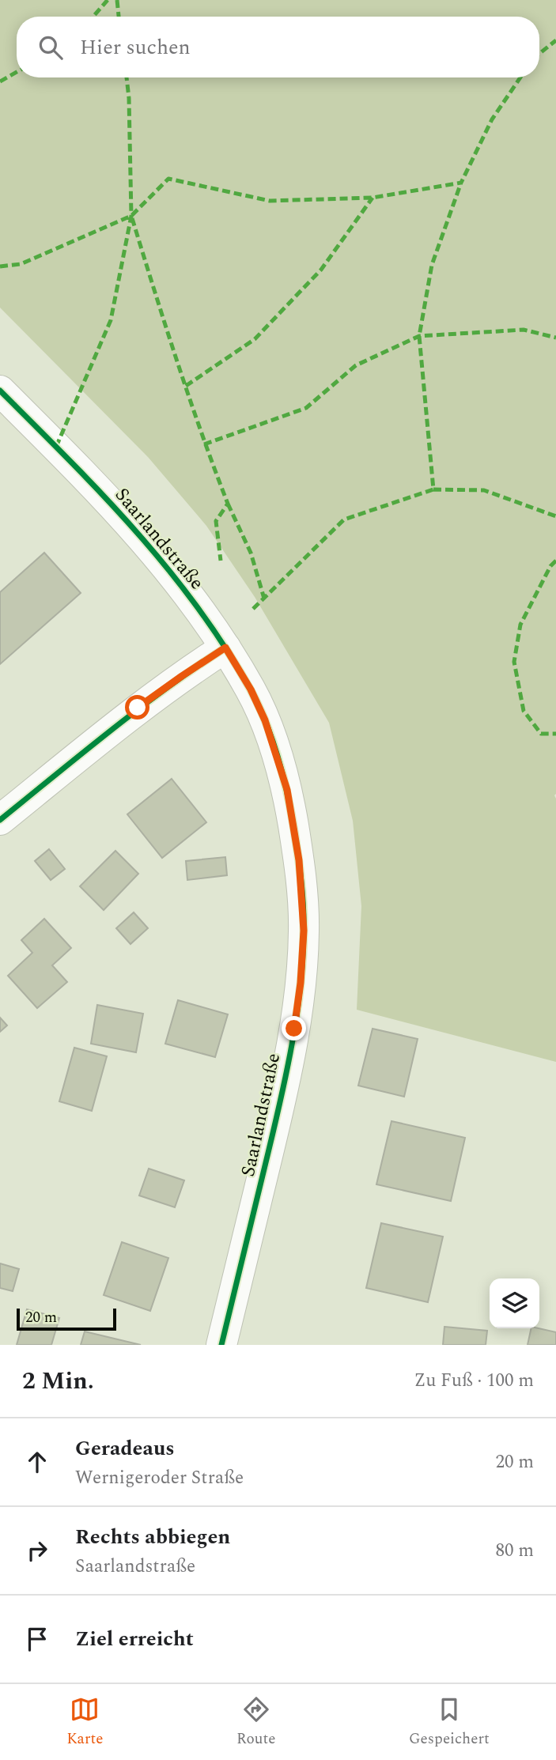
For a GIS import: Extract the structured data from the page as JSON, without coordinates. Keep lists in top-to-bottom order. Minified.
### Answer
{"streets":{"street":["Saarlandstraße"]},"scale_bar":"20 m","page":{"search":"Hier suchen","scale":"20 m","heading":["2 Min.","Zu Fuß · 100 m"],"list":[["Geradeaus","Wernigeroder Straße","20 m"],["Rechts abbiegen","Saarlandstraße","80 m"],"Ziel erreicht"],"nav":["Karte","Route","Gespeichert"]}}
